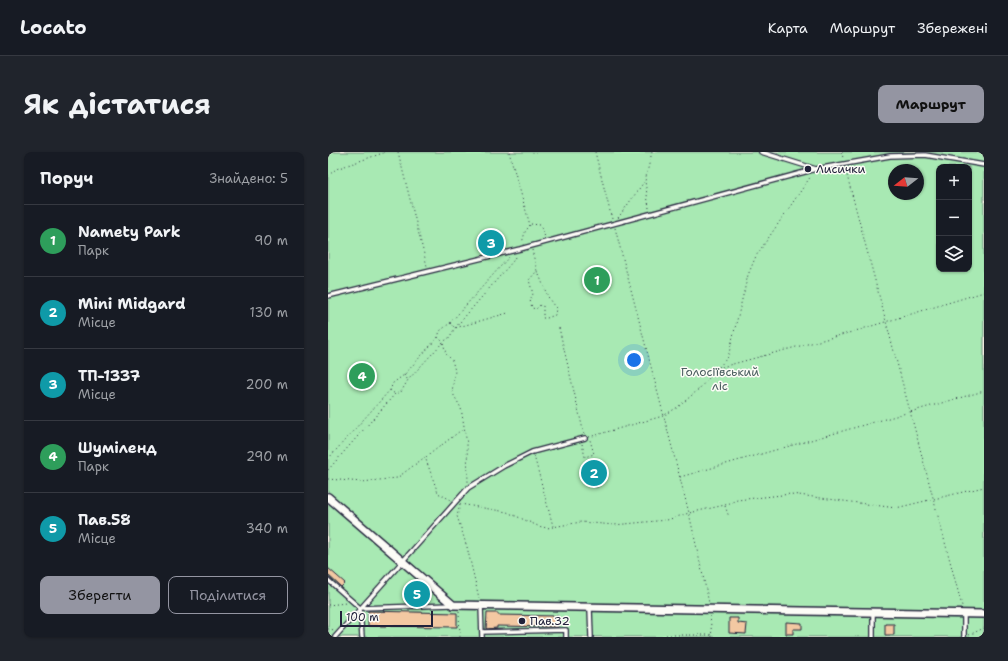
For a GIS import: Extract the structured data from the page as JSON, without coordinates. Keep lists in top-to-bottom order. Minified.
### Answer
{"parks":["Голосіївський ліс"],"places":["Лисички","Пав.32"],"scale_bar":"100 m","north":"left","page":{"header":"Locato","nav":["Карта","Маршрут","Збережені"],"title":"Як дістатися","buttons":["Маршрут",["Зберегти","Поділитися"]],"heading":["Поруч","Знайдено: 5"],"map_buttons":["+","−"],"list":[{"mark":"1","name":"Namety Park","note":"Парк","value":"90 m"},{"mark":"2","name":"Mini Midgard","note":"Місце","value":"130 m"},{"mark":"3","name":"ТП-1337","note":"Місце","value":"200 m"},{"mark":"4","name":"Шуміленд","note":"Парк","value":"290 m"},{"mark":"5","name":"Пав.58","note":"Місце","value":"340 m"}],"pins":["3","1","4","2","5"],"scale":"100 m"}}
